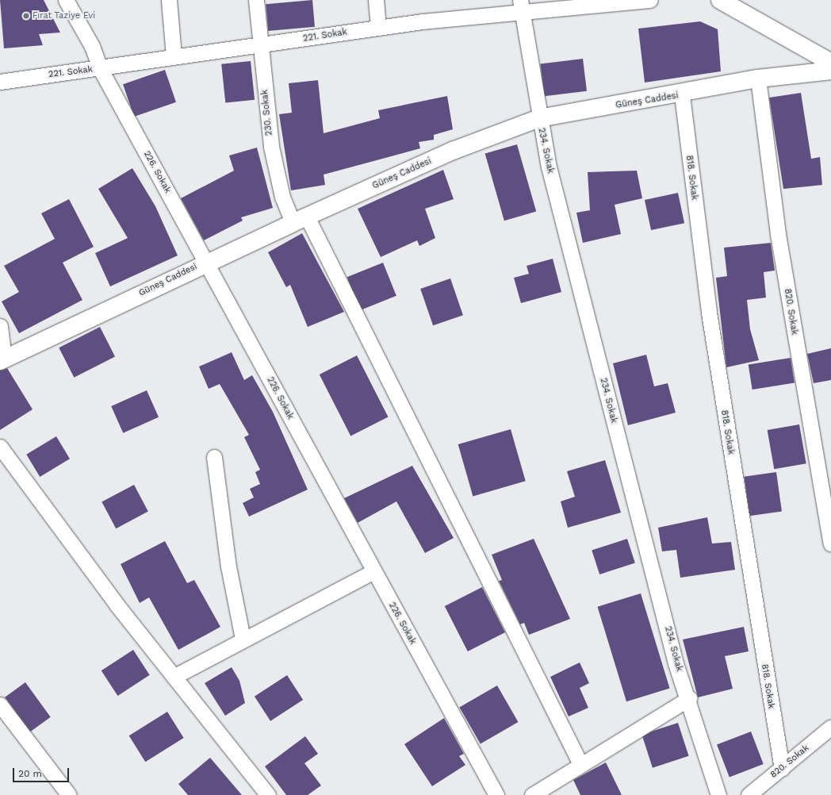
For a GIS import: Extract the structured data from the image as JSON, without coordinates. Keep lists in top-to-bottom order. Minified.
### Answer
{"streets":{"street":["221. Sokak","Güneş Caddesi","230. Sokak","234. Sokak","226. Sokak","818. Sokak","820. Sokak"]},"crossings":[["221. Sokak","230. Sokak"],["221. Sokak","234. Sokak"],["221. Sokak","226. Sokak"],["Güneş Caddesi","230. Sokak"],["Güneş Caddesi","234. Sokak"],["Güneş Caddesi","226. Sokak"],["Güneş Caddesi","818. Sokak"],["Güneş Caddesi","820. Sokak"],["818. Sokak","820. Sokak"]],"places":["Fırat Taziye Evi"],"scale_bar":"20 m"}
